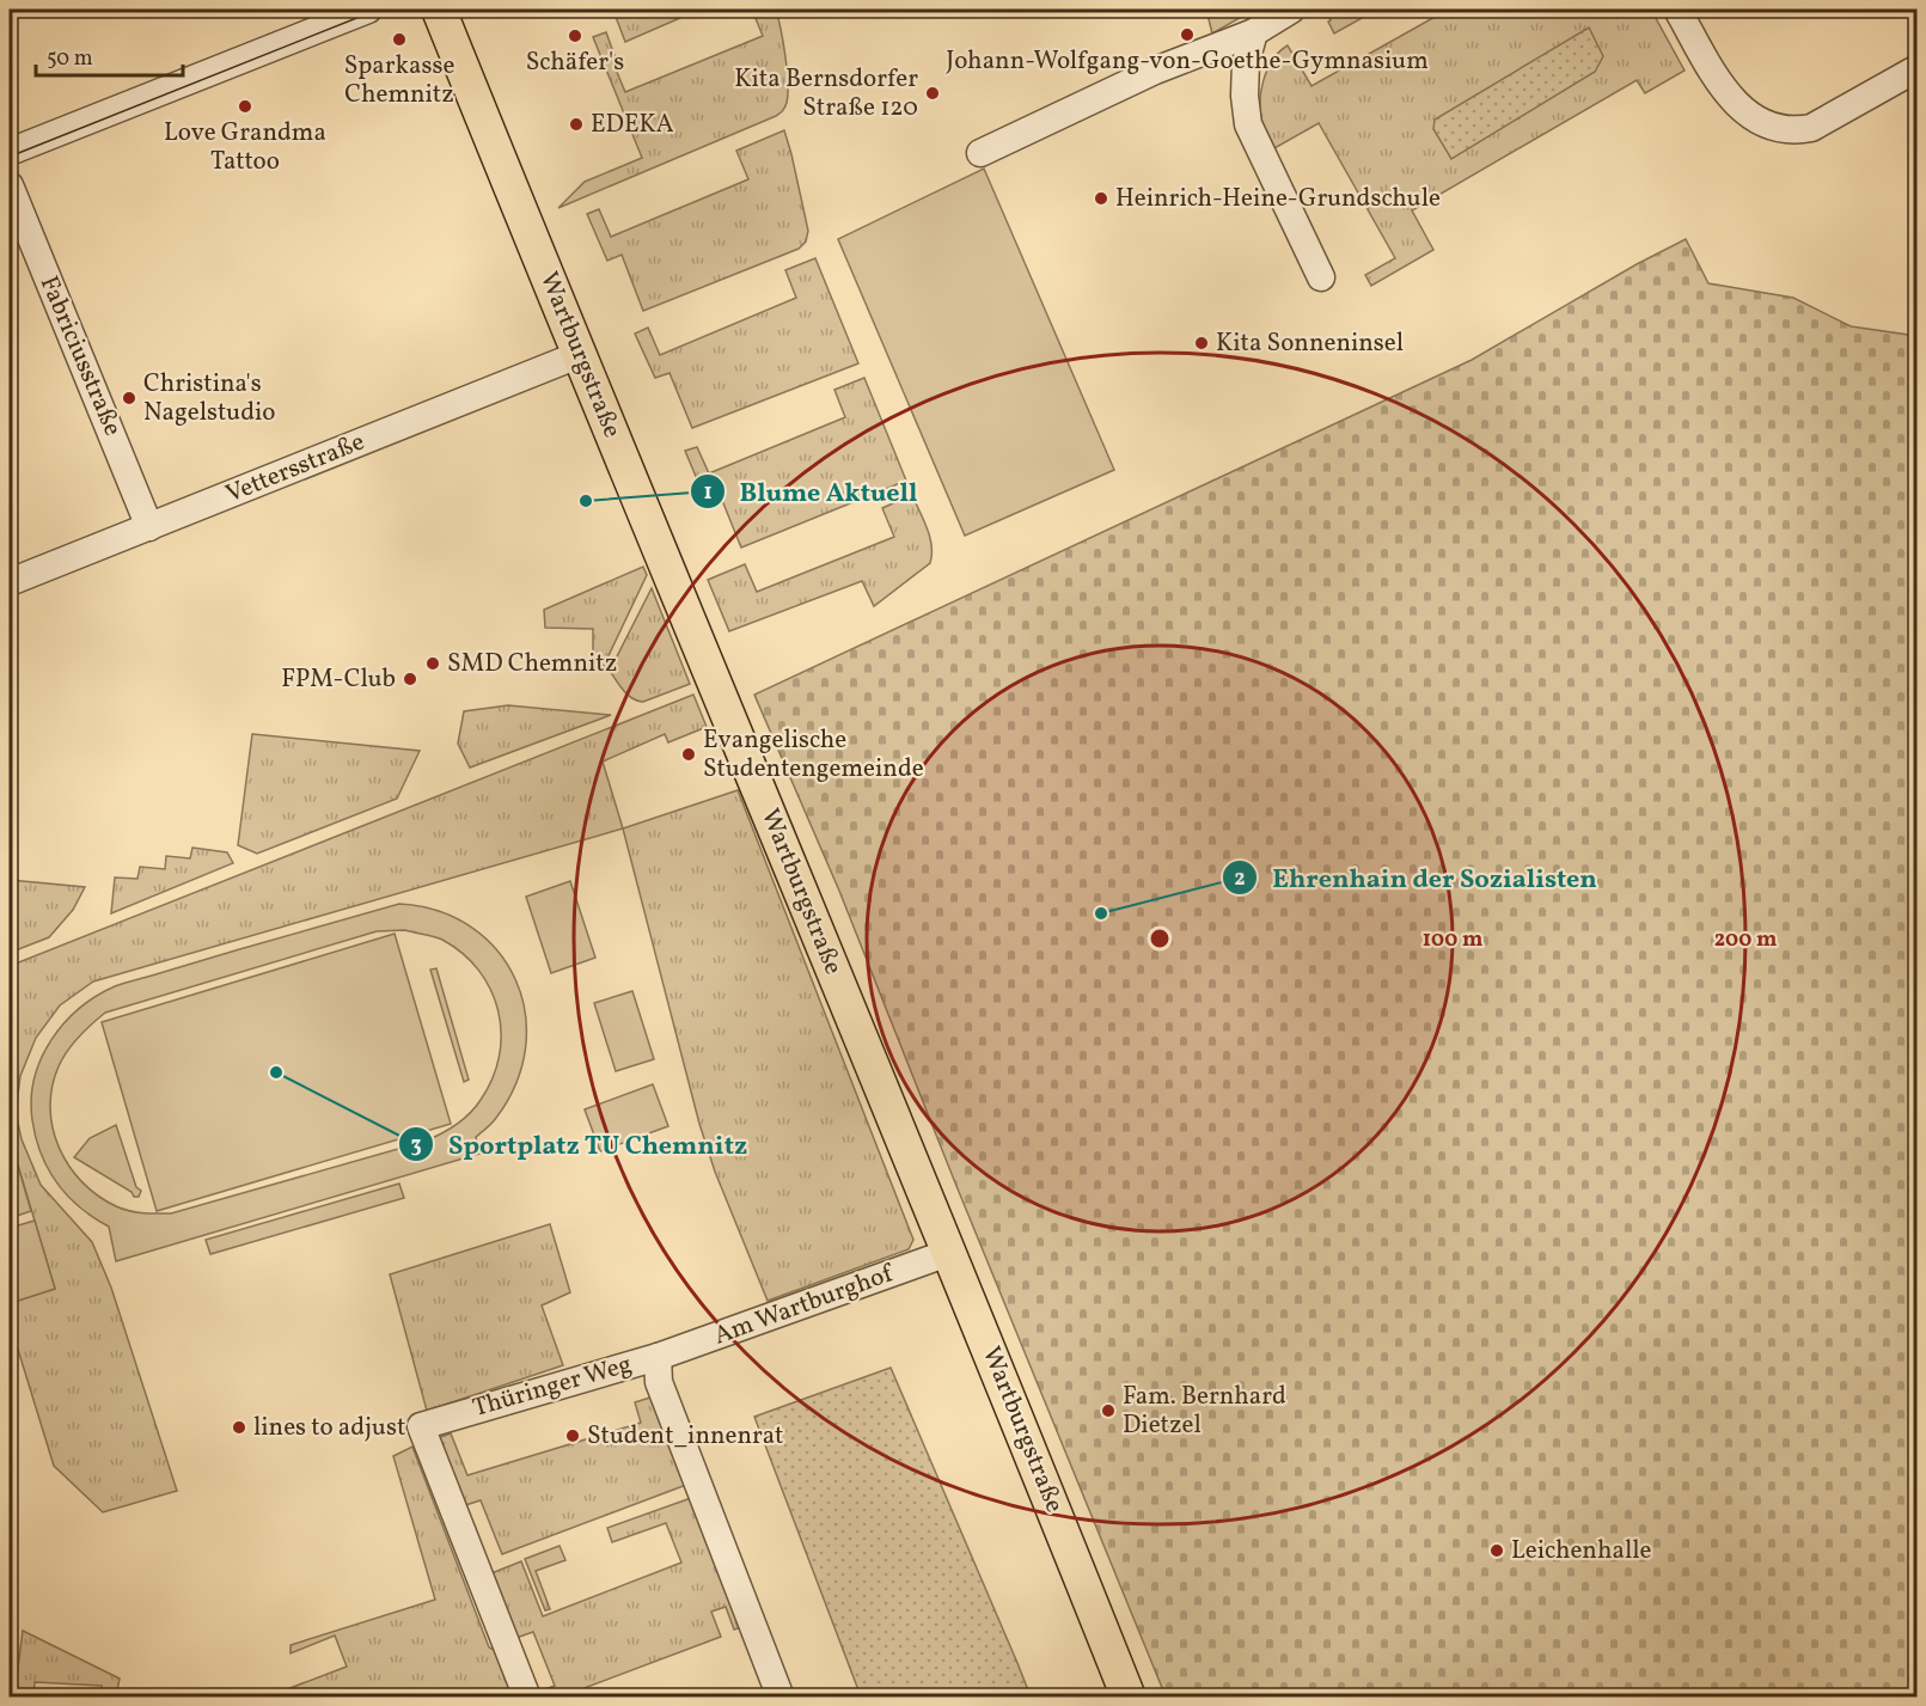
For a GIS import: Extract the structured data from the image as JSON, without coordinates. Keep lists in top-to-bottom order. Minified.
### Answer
{"streets":{"main road":["Wartburgstraße"],"street":["Fabriciusstraße","Vettersstraße","Am Wartburghof","Thüringer Weg"]},"crossings":[["Wartburgstraße","Vettersstraße"],["Wartburgstraße","Am Wartburghof"],["Fabriciusstraße","Vettersstraße"],["Am Wartburghof","Thüringer Weg"]],"places":["Johann-Wolfgang-von-Goethe-Gymnasium","Schäfer's","Sparkasse Chemnitz","Kita Bernsdorfer Straße 120","Love Grandma Tattoo","EDEKA","Heinrich-Heine-Grundschule","Kita Sonneninsel","Christina's Nagelstudio","Blume Aktuell","SMD Chemnitz","FPM-Club","Evangelische Studentengemeinde","Ehrenhain der Sozialisten","Sportplatz TU Chemnitz","Fam. Bernhard Dietzel","lines to adjust","Student_innenrat","Leichenhalle"],"scale_bar":"50 m","rings":["100 m","200 m"]}
